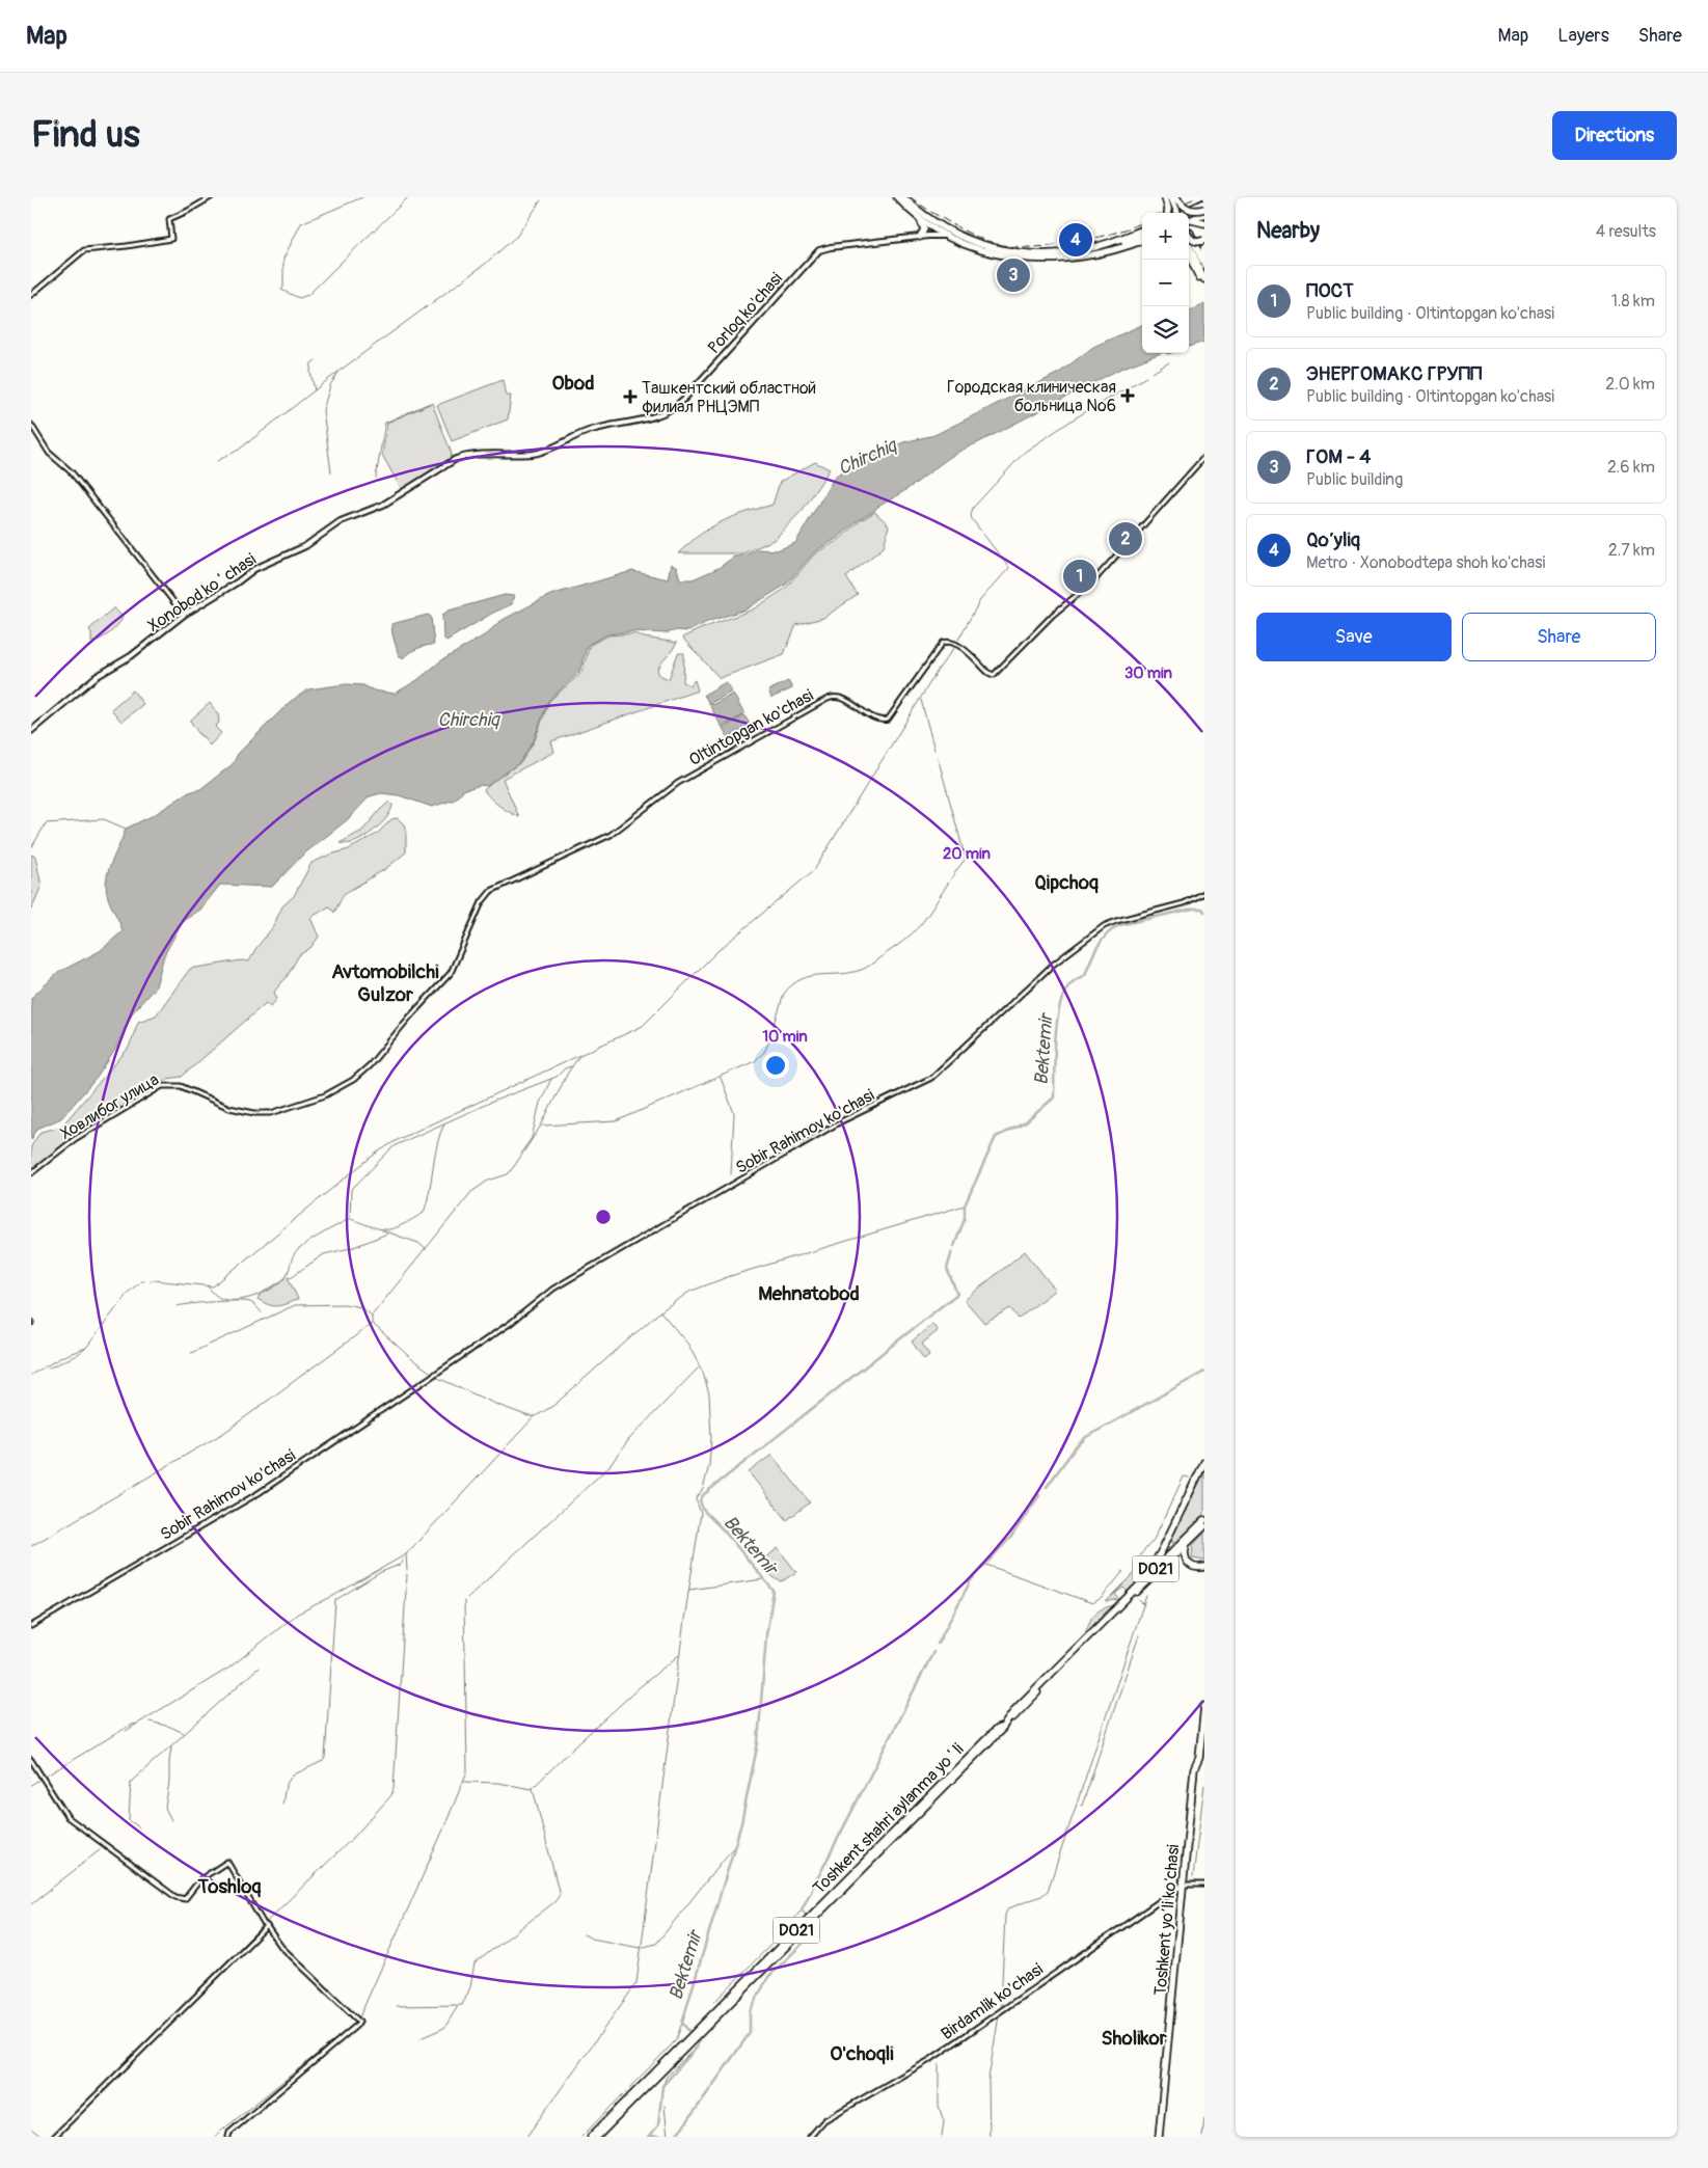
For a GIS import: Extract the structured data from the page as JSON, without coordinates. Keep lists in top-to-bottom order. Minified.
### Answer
{"streets":{"highway":["D021","Toshkent shahri aylanma yoʻli","Toshkent yo‘li ko‘chasi"],"main road":["Porloq ko'chasi","Xonobod koʻchasi"],"street":["Oltintopgan ko'chasi","Ховлибог улица","Sobir Rahimov ko'chasi","Birdamlik ko'chasi"]},"crossings":[["Porloq ko'chasi","Xonobod koʻchasi"],["Oltintopgan ko'chasi","Ховлибог улица"],["Toshkent yo‘li ko‘chasi","Birdamlik ko'chasi"]],"districts":["Obod","Qipchoq","Avtomobilchi Gulzor","Mehnatobod","Toshloq","Sholikor","O'choqli"],"water":["Chirchiq","Bektemir"],"places":{"health":["Городская клиническая больница №6","Ташкентский областной филиал РНЦЭМП"]},"page":{"header":"Map","nav":["Map","Layers","Share"],"buttons":["Directions",["Save","Share"]],"title":"Find us","heading":["Nearby","4 results"],"map_buttons":["+","−"],"pins":["4","3","2","1"],"list":[{"mark":"1","name":"ПОСТ","note":"Public building · Oltintopgan ko'chasi","value":"1.8 km"},{"mark":"2","name":"ЭНЕРГОМАКС ГРУПП","note":"Public building · Oltintopgan ko'chasi","value":"2.0 km"},{"mark":"3","name":"ГОМ - 4","note":"Public building","value":"2.6 km"},{"mark":"4","name":"Qo‘yliq","note":"Metro · Xonobodtepa shoh ko'chasi","value":"2.7 km"}]},"rings":["30 min","20 min","10 min"]}
